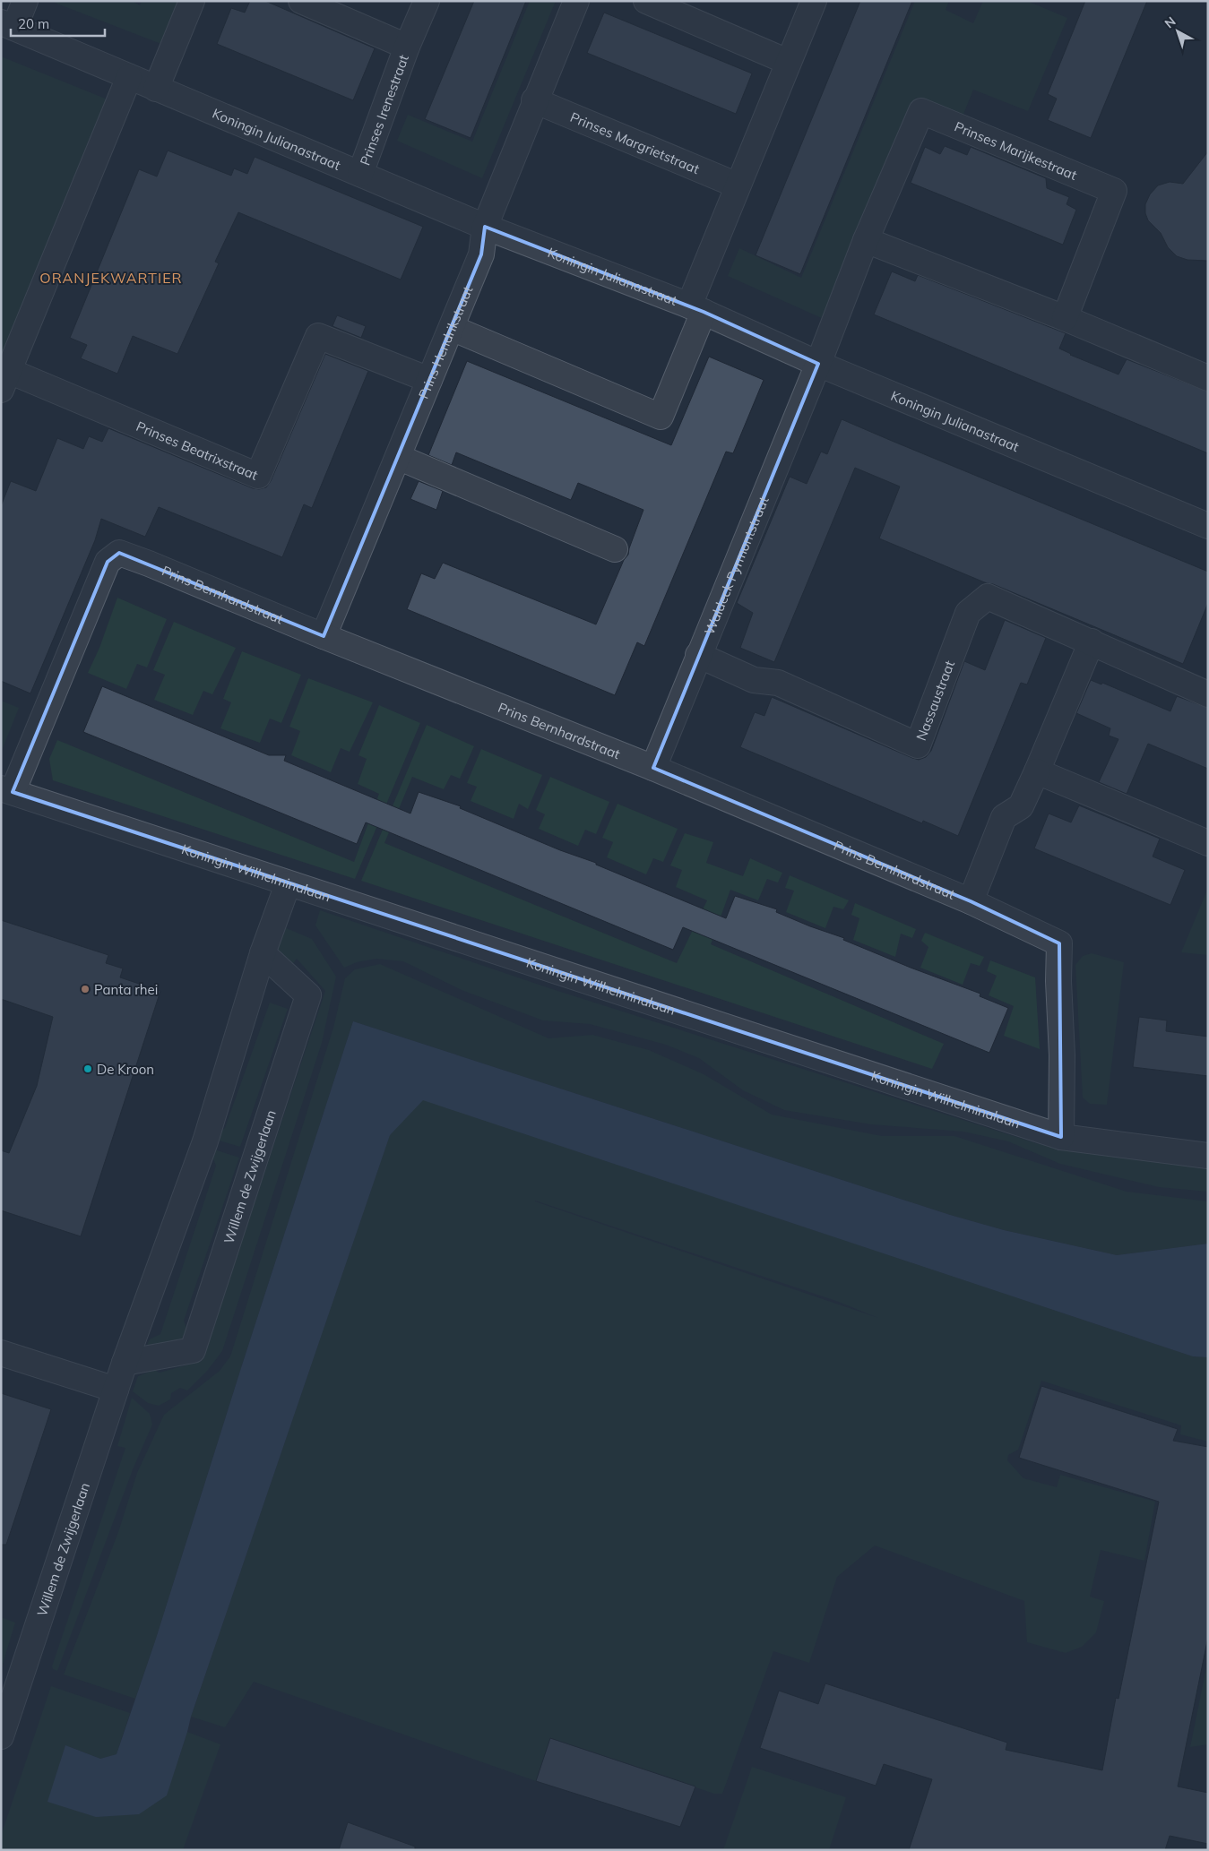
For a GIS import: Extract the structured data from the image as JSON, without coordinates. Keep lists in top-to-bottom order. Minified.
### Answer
{"streets":{"street":["Prinses Irenestraat","Koningin Julianastraat","Prinses Margrietstraat","Prinses Marijkestraat","Prins Hendrikstraat","Prinses Beatrixstraat","Waldeck Pyrmontstraat","Prins Bernhardstraat","Nassaustraat","Koningin Wilhelminalaan","Willem de Zwijgerlaan"]},"crossings":[["Prinses Irenestraat","Koningin Julianastraat"],["Koningin Julianastraat","Prinses Marijkestraat"],["Koningin Julianastraat","Prins Hendrikstraat"],["Koningin Julianastraat","Prinses Beatrixstraat"],["Koningin Julianastraat","Waldeck Pyrmontstraat"],["Prinses Marijkestraat","Waldeck Pyrmontstraat"],["Prins Hendrikstraat","Prinses Beatrixstraat"],["Prins Hendrikstraat","Prins Bernhardstraat"],["Waldeck Pyrmontstraat","Prins Bernhardstraat"],["Waldeck Pyrmontstraat","Nassaustraat"],["Prins Bernhardstraat","Koningin Wilhelminalaan"],["Koningin Wilhelminalaan","Willem de Zwijgerlaan"]],"districts":["ORANJEKWARTIER"],"places":["Panta rhei","De Kroon"],"scale_bar":"20 m","north":"top left"}
